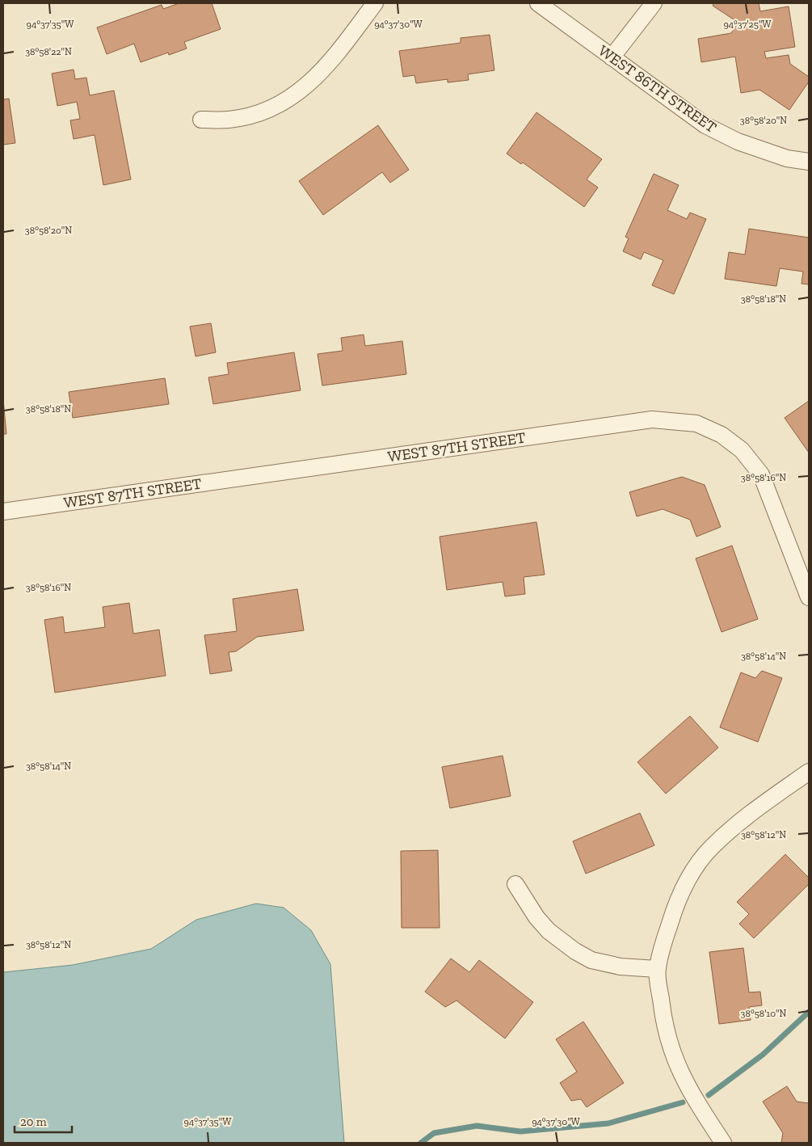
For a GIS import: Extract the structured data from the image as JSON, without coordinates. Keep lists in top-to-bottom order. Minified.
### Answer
{"streets":{"street":["WEST 86TH STREET","WEST 87TH STREET"]},"scale_bar":"20 m","coordinates":["94°37'35\"W","94°37'30\"W","94°37'25\"W","38°58'22\"N","38°58'20\"N","38°58'18\"N","38°58'16\"N","38°58'14\"N","38°58'12\"N","38°58'10\"N"]}
